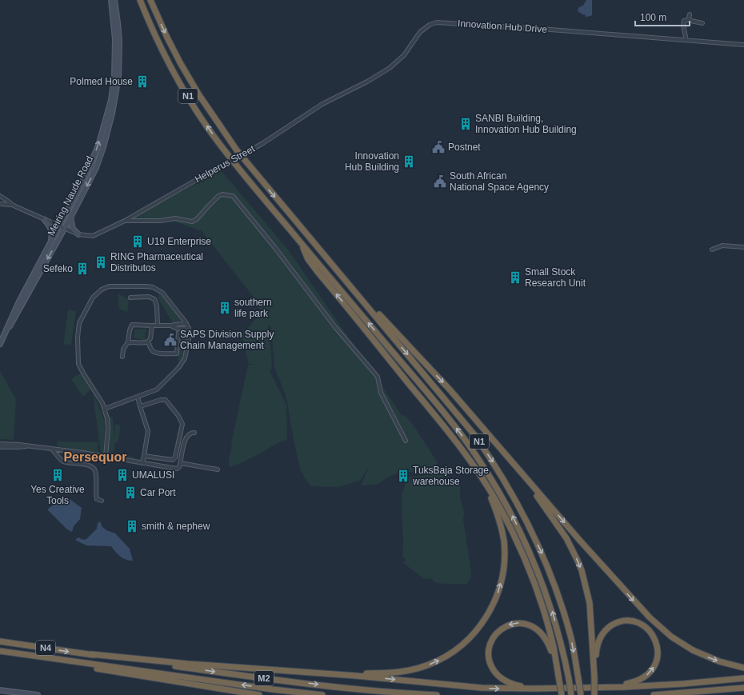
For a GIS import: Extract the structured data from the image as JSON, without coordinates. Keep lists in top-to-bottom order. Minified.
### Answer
{"streets":{"highway":["N1","N4","M2"],"street":["Innovation Hub Drive","Helperus Street","Meiring Naude Road"]},"crossings":[["Innovation Hub Drive","Helperus Street"],["N4","M2"]],"districts":["Persequor"],"places":{"building":["Polmed House","SANBI Building, Innovation Hub Building","Innovation Hub Building","U19 Enterprise","RING Pharmaceutical Distributos","Sefeko","Small Stock Research Unit","southern life park","Yes Creative Tools","UMALUSI","TuksBaja Storage warehouse","Car Port","smith & nephew"],"public building":["Postnet","South African National Space Agency","SAPS Division Supply Chain Management"]},"scale_bar":"100 m"}
